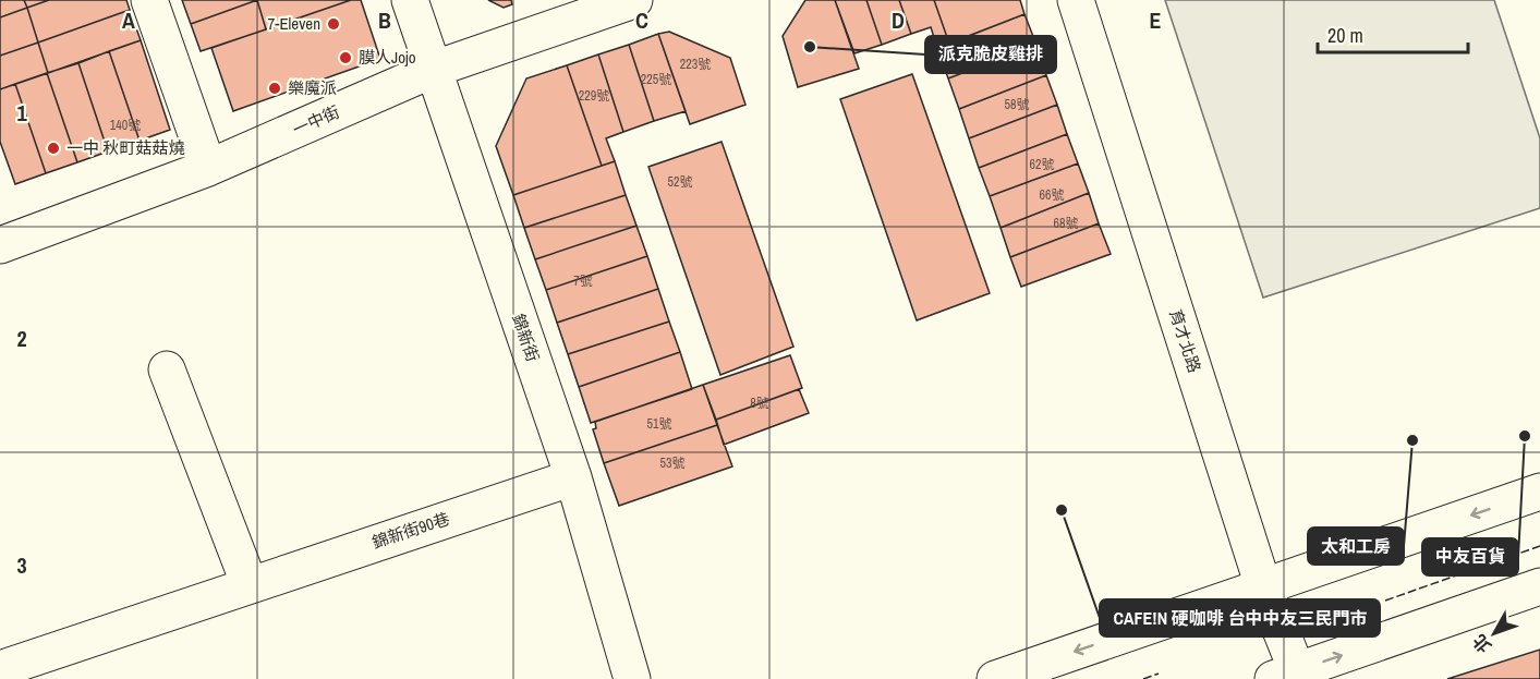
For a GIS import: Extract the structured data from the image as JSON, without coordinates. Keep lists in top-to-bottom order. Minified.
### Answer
{"streets":{"street":["一中街","錦新街","育才北路","錦新街90巷"]},"crossings":[["一中街","錦新街"],["錦新街","錦新街90巷"]],"places":["7-Eleven","派克脆皮雞排","膜人Jojo","樂魔派","一中 秋町菇菇燒","中友百貨","太和工房","CAFE!N 硬咖啡 台中中友三民門市"],"house_numbers":["223號","225號","229號","58號","140號","62號","52號","66號","68號","7號","8號","51號","53號"],"scale_bar":"20 m","north":"bottom left","grid":{"columns":["A","B","C","D","E"],"rows":["1","2","3"]}}
